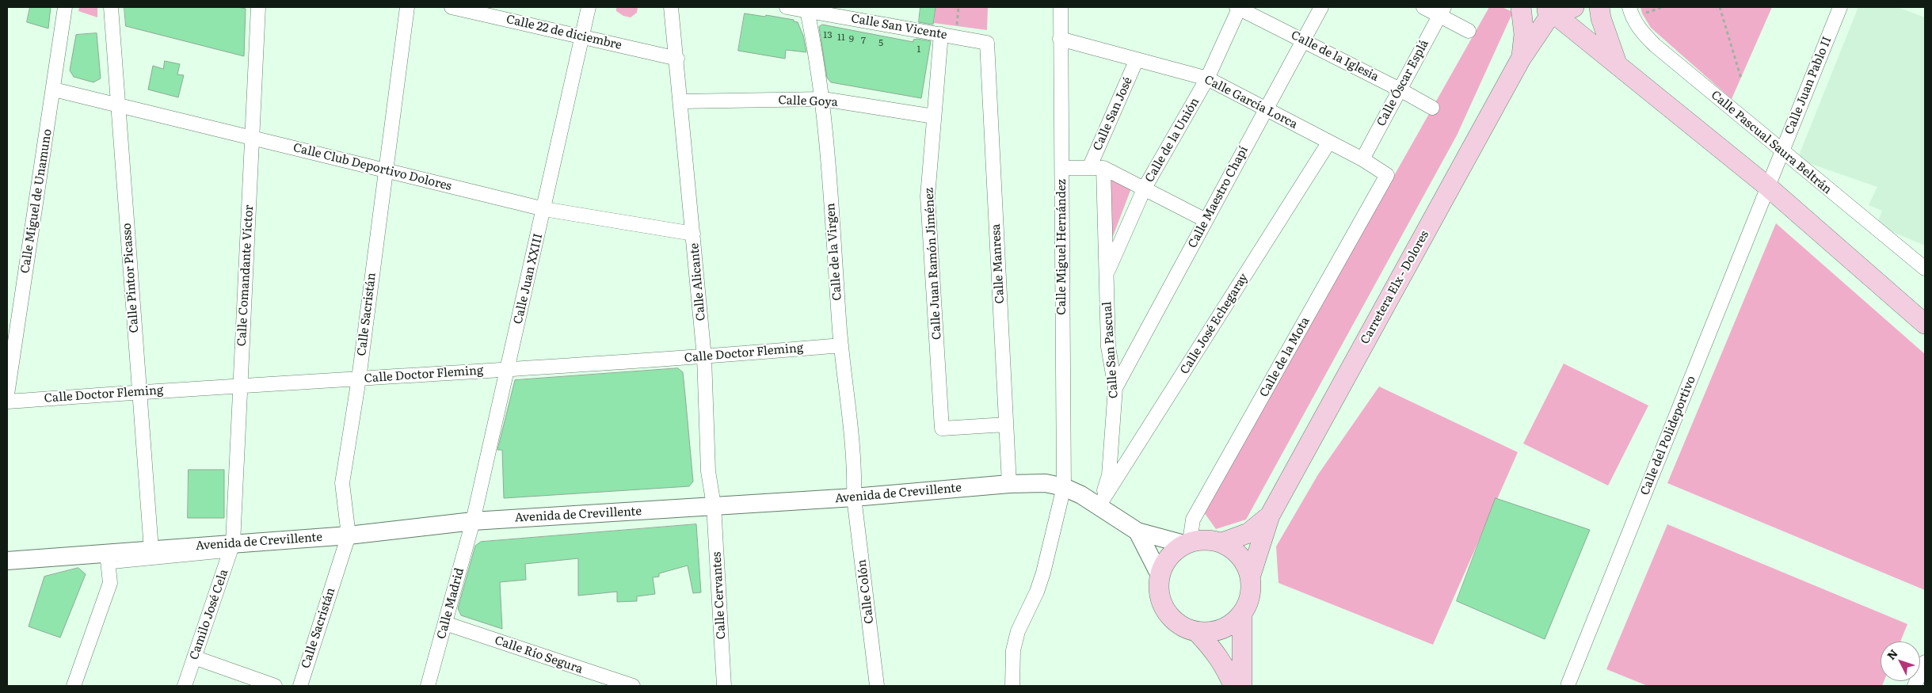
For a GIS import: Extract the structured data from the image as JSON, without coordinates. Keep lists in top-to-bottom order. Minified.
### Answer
{"streets":{"main road":["Carretera Elx - Dolores"],"street":["Calle San Vicente","Calle 22 de diciembre","Calle de la Iglesia","Calle Óscar Esplá","Calle Juan Pablo II","Calle Goya","Calle García Lorca","Calle San José","Calle de la Unión","Calle Pascual Saura Beltrán","Calle Club Deportivo Dolores","Calle Maestro Chapí","Calle Miguel de Unamuno","Calle Miguel Hernández","Calle de la Virgen","Calle Juan Ramón Jiménez","Calle Manresa","Calle Comandante Víctor","Calle Pintor Picasso","Calle Juan XXIII","Calle Alicante","Calle Sacristán","Calle José Echegaray","Calle San Pascual","Calle Doctor Fleming","Calle de la Mota","Calle del Polideportivo","Avenida de Crevillente","Calle Colón","Calle Cervantes","Calle Madrid","Camilo José Cela","Calle Río Segura"]},"crossings":[["Calle San Vicente","Calle de la Virgen"],["Calle San Vicente","Calle Juan Ramón Jiménez"],["Calle San Vicente","Calle Manresa"],["Calle 22 de diciembre","Calle Juan XXIII"],["Calle 22 de diciembre","Calle Alicante"],["Calle de la Iglesia","Calle Óscar Esplá"],["Calle de la Iglesia","Calle de la Unión"],["Calle de la Iglesia","Calle Maestro Chapí"],["Calle Óscar Esplá","Calle García Lorca"],["Calle Juan Pablo II","Calle Pascual Saura Beltrán"],["Calle Juan Pablo II","Calle del Polideportivo"],["Calle Goya","Calle de la Virgen"],["Calle Goya","Calle Juan Ramón Jiménez"],["Calle Goya","Calle Alicante"],["Calle García Lorca","Calle San José"],["Calle García Lorca","Calle de la Unión"],["Calle García Lorca","Calle Maestro Chapí"],["Calle García Lorca","Calle Miguel Hernández"],["Calle García Lorca","Calle José Echegaray"],["Calle García Lorca","Calle de la Mota"],["Calle de la Unión","Calle San Pascual"],["Calle Club Deportivo Dolores","Calle Miguel de Unamuno"],["Calle Club Deportivo Dolores","Calle Comandante Víctor"],["Calle Club Deportivo Dolores","Calle Pintor Picasso"],["Calle Club Deportivo Dolores","Calle Juan XXIII"],["Calle Club Deportivo Dolores","Calle Alicante"],["Calle Club Deportivo Dolores","Calle Sacristán"],["Calle Maestro Chapí","Calle San Pascual"],["Calle Miguel Hernández","Avenida de Crevillente"],["Calle de la Virgen","Calle Doctor Fleming"],["Calle de la Virgen","Avenida de Crevillente"],["Calle de la Virgen","Calle Colón"],["Calle Juan Ramón Jiménez","Calle Manresa"],["Calle Manresa","Avenida de Crevillente"],["Calle Comandante Víctor","Calle Doctor Fleming"],["Calle Comandante Víctor","Avenida de Crevillente"],["Calle Comandante Víctor","Camilo José Cela"],["Calle Pintor Picasso","Calle Doctor Fleming"],["Calle Pintor Picasso","Avenida de Crevillente"],["Calle Juan XXIII","Calle Doctor Fleming"],["Calle Juan XXIII","Avenida de Crevillente"],["Calle Juan XXIII","Calle Madrid"],["Calle Alicante","Calle Doctor Fleming"],["Calle Alicante","Avenida de Crevillente"],["Calle Alicante","Calle Cervantes"],["Carretera Elx - Dolores","Calle de la Mota"],["Carretera Elx - Dolores","Avenida de Crevillente"],["Calle Sacristán","Calle Doctor Fleming"],["Calle Sacristán","Avenida de Crevillente"],["Calle José Echegaray","Calle San Pascual"],["Calle José Echegaray","Avenida de Crevillente"],["Calle San Pascual","Avenida de Crevillente"],["Calle de la Mota","Avenida de Crevillente"],["Avenida de Crevillente","Calle Colón"],["Avenida de Crevillente","Calle Cervantes"],["Avenida de Crevillente","Calle Madrid"],["Avenida de Crevillente","Camilo José Cela"],["Calle Madrid","Calle Río Segura"]],"house_numbers":["13","11","9","7","5","1"],"north":"top left"}
